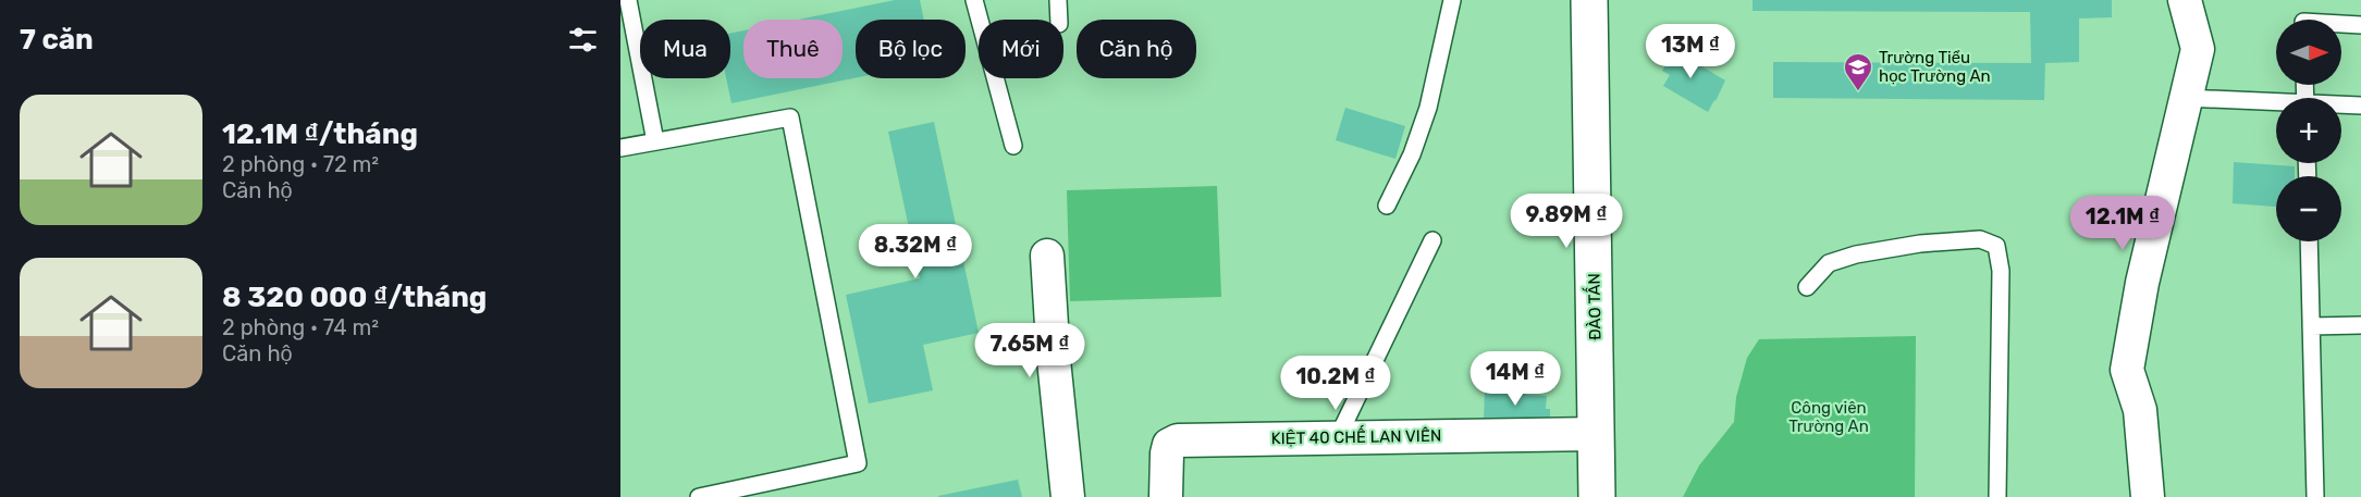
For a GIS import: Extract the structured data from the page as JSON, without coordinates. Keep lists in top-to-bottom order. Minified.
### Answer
{"streets":{"street":["ĐÀO TẤN","KIỆT 40 CHẾ LAN VIÊN"]},"crossings":[["ĐÀO TẤN","KIỆT 40 CHẾ LAN VIÊN"]],"parks":["Công viên Trường An"],"places":{"school or university":["Trường Tiểu học Trường An"]},"north":"right","page":{"heading":"7 căn","map_buttons":["+","−"],"chip":["Mua","Thuê","Bộ lọc","Mới","Căn hộ"],"price":["13M ₫","9.89M ₫","12.1M ₫","8.32M ₫","7.65M ₫","14M ₫","10.2M ₫"],"list":[{"name":"12.1M ₫/tháng","note":"2 phòng · 72 m² · Căn hộ"},{"name":"8 320 000 ₫/tháng","note":"2 phòng · 74 m² · Căn hộ"}]}}
